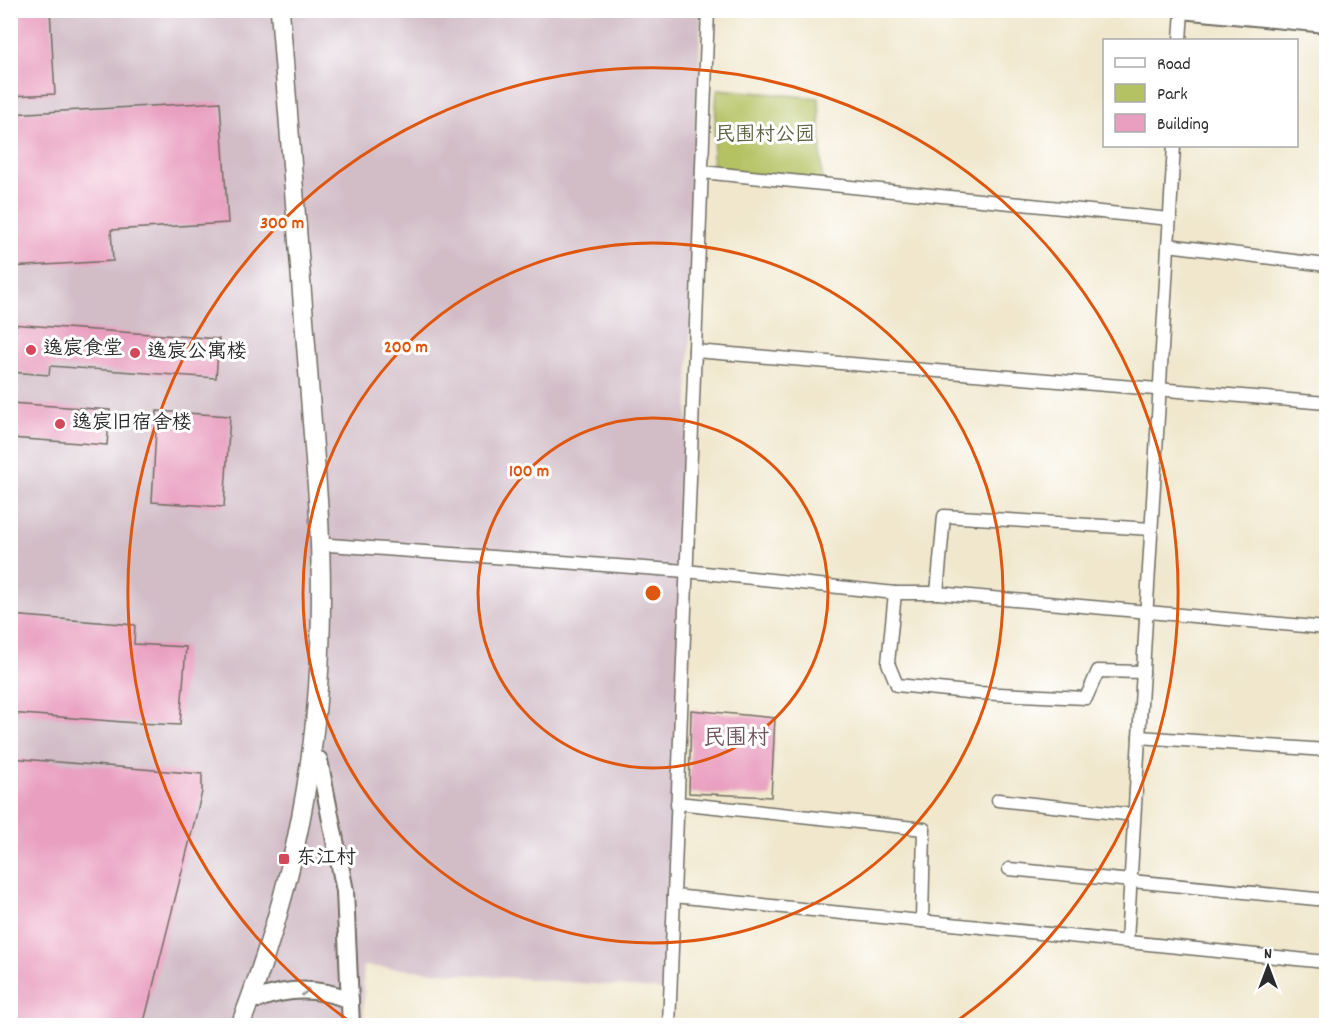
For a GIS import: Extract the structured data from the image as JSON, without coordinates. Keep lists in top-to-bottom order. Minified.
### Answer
{"districts":["民围村"],"parks":["民围村公园"],"places":{"other":["逸宸食堂","逸宸公寓楼","逸宸旧宿舍楼"],"transit":["东江村"]},"legend":["Road","Park","Building"],"north":"top","rings":["300 m","200 m","100 m"]}
